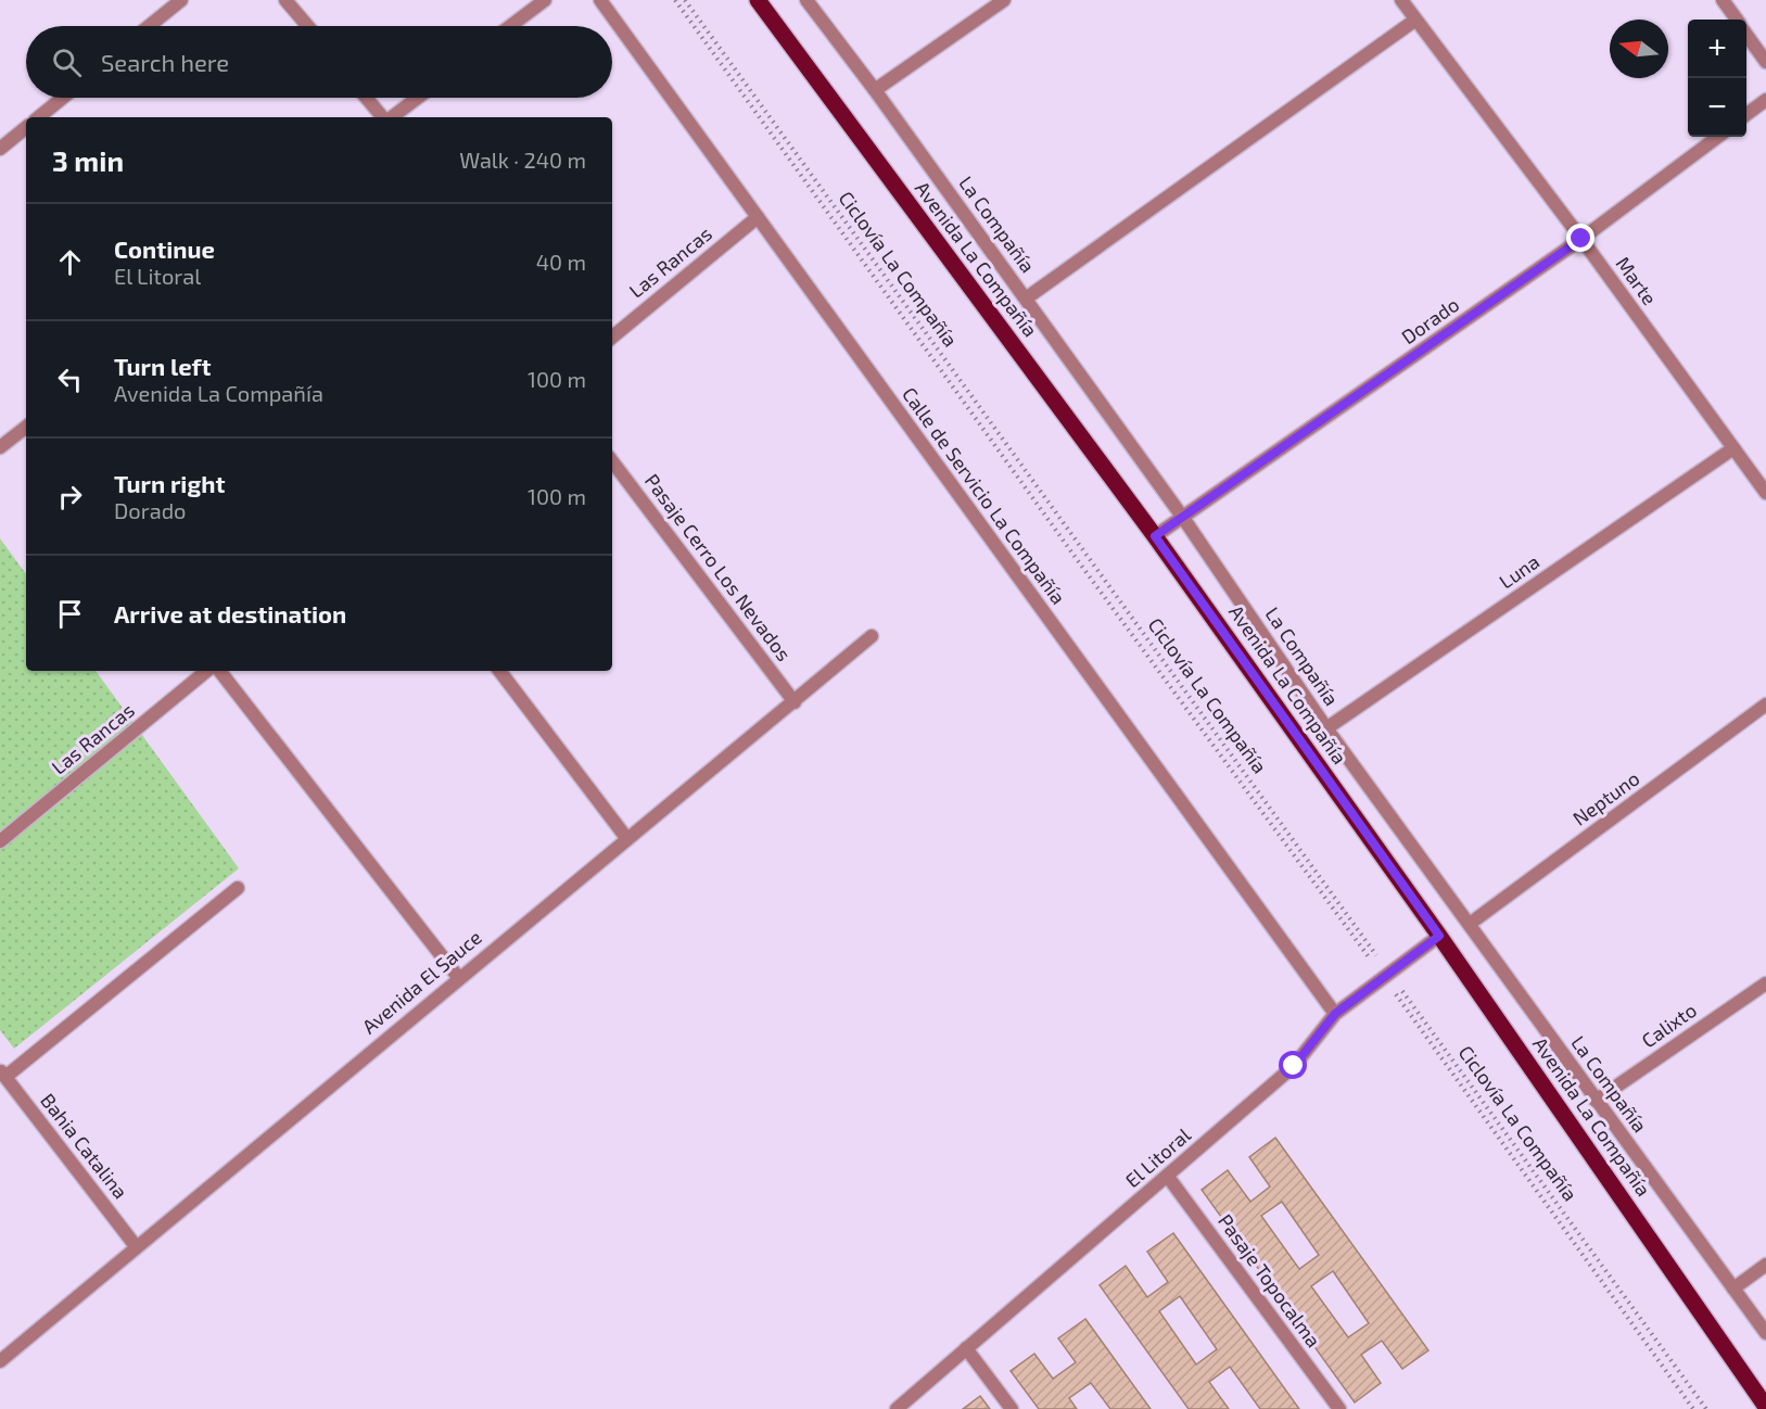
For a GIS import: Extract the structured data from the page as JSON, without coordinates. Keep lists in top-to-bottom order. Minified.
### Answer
{"streets":{"main road":["Avenida La Compañía"],"street":["La Compañía","Las Rancas","Marte","Dorado","Calle de Servicio La Compañía","Pasaje Cerro Los Nevados","Luna","Neptuno","Avenida El Sauce","Calixto","Bahia Catalina","El Litoral","Pasaje Topocalma"],"path":["Ciclovía La Compañía"]},"crossings":[["La Compañía","Dorado"],["La Compañía","Luna"],["La Compañía","Neptuno"],["La Compañía","Calixto"],["Avenida La Compañía","Dorado"],["Avenida La Compañía","El Litoral"],["Las Rancas","Calle de Servicio La Compañía"],["Ciclovía La Compañía","El Litoral"],["Marte","Dorado"],["Marte","Luna"],["Calle de Servicio La Compañía","El Litoral"],["Pasaje Cerro Los Nevados","Avenida El Sauce"],["Avenida El Sauce","Bahia Catalina"],["El Litoral","Pasaje Topocalma"]],"north":"left","page":{"map_buttons":["+","−"],"search":"Search here","heading":["3 min","Walk · 240 m"],"list":[["Continue","El Litoral","40 m"],["Turn left","Avenida La Compañía","100 m"],["Turn right","Dorado","100 m"],"Arrive at destination"]}}
